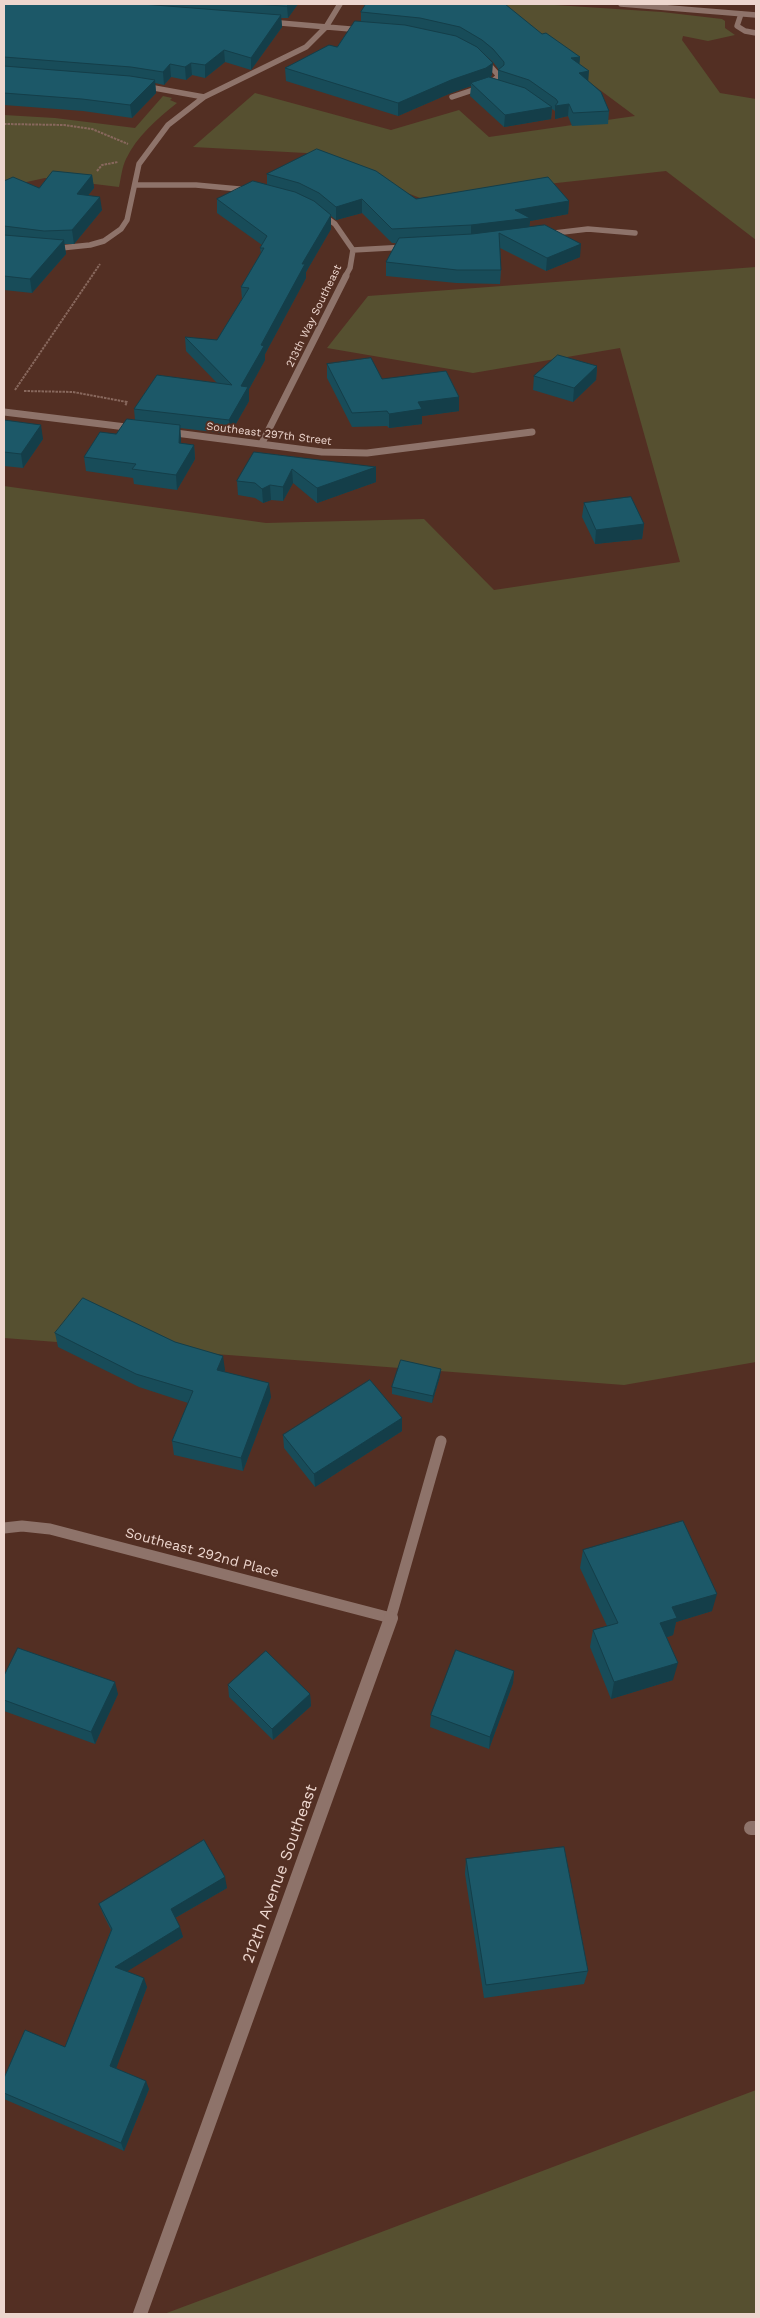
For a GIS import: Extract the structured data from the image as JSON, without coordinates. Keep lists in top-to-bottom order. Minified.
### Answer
{"streets":{"street":["213th Way Southeast","Southeast 297th Street","Southeast 292nd Place","212th Avenue Southeast"]},"crossings":[["213th Way Southeast","Southeast 297th Street"],["Southeast 292nd Place","212th Avenue Southeast"]]}
